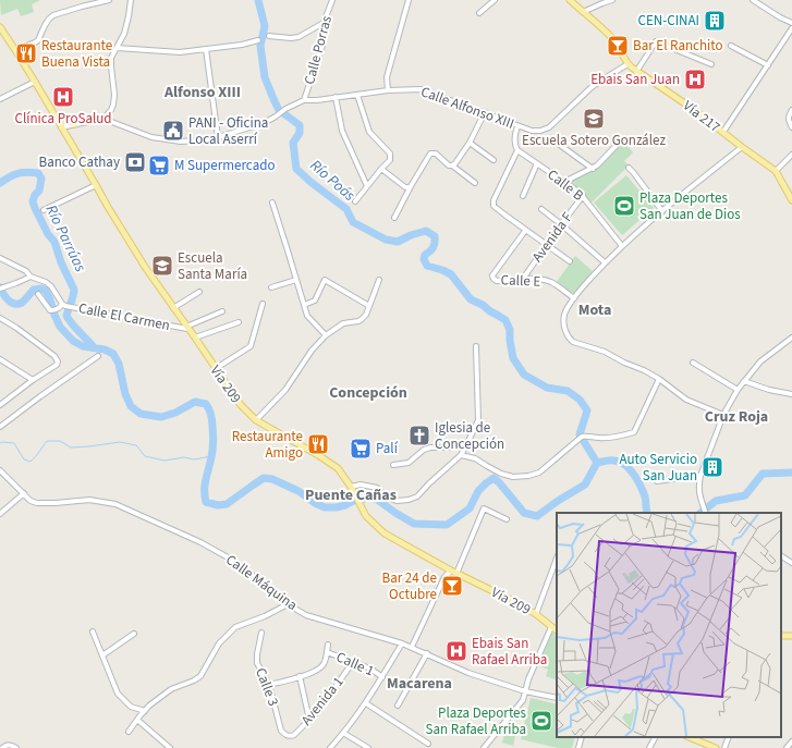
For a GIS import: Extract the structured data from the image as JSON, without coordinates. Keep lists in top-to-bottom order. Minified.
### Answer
{"streets":{"main road":["Vía 217","Vía 209"],"street":["Calle Porras","Calle Alfonso XIII","Calle B","Avenida F","Calle E","Calle El Carmen","Calle Máquina","Calle 1","Calle 3","Avenida 1"]},"crossings":[["Calle Porras","Calle Alfonso XIII"],["Calle Alfonso XIII","Vía 217"],["Calle B","Avenida F"],["Avenida F","Calle E"],["Calle El Carmen","Vía 209"],["Calle 1","Avenida 1"],["Calle 3","Avenida 1"]],"districts":["Alfonso XIII","Mota","Concepción","Cruz Roja","Puente Cañas","Macarena"],"water":["Río Poás","Río Parrúas"],"places":{"building":["CEN-CINAI","Auto Servicio San Juan"],"bar":["Bar El Ranchito","Bar 24 de Octubre"],"restaurant":["Restaurante Buena Vista","Restaurante Amigo"],"hospital":["Ebais San Juan","Clínica ProSalud","Ebais San Rafael Arriba"],"school or university":["Escuela Sotero González","Escuela Santa María"],"public building":["PANI - Oficina Local Aserrí"],"bank":["Banco Cathay"],"supermarket":["M Supermercado","Palí"],"sports":["Plaza Deportes San Juan de Dios","Plaza Deportes San Rafael Arriba"],"church":["Iglesia de Concepción"]}}
